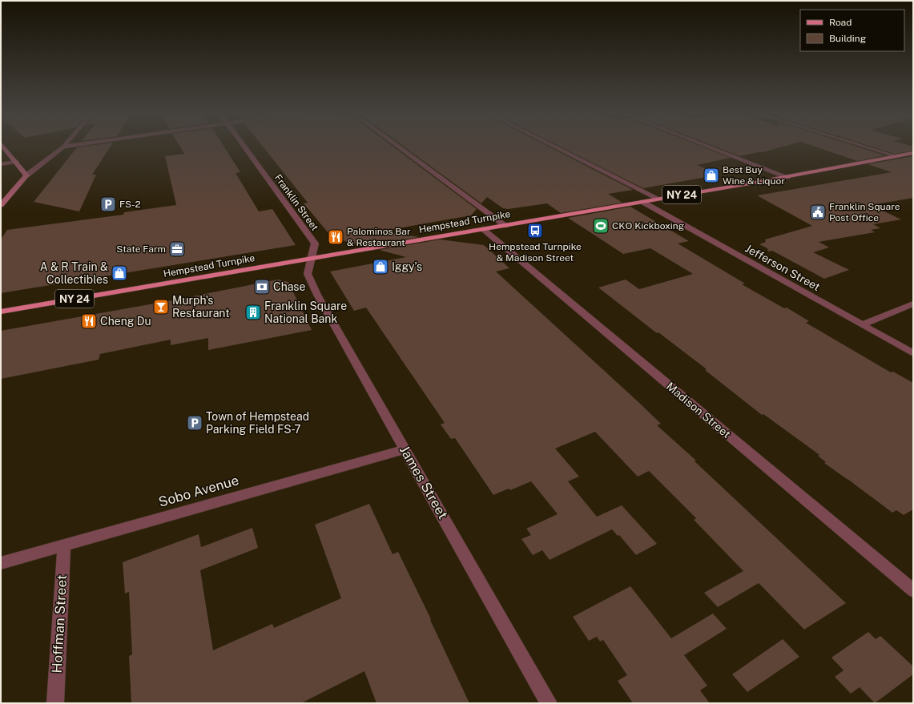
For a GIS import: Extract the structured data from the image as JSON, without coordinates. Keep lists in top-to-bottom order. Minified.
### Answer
{"streets":{"main road":["NY 24","Hempstead Turnpike"],"street":["Franklin Street","Jefferson Street","Madison Street","James Street","Sobo Avenue","Hoffman Street"]},"crossings":[["Franklin Street","Hempstead Turnpike"],["Franklin Street","James Street"],["Hempstead Turnpike","Jefferson Street"],["Hempstead Turnpike","Madison Street"],["Hempstead Turnpike","James Street"],["James Street","Sobo Avenue"],["Sobo Avenue","Hoffman Street"]],"places":{"shop":["Best Buy Wine & Liquor","Iggy’s","A & R Train & Collectibles"],"parking":["FS-2","Town of Hempstead Parking Field FS-7"],"public building":["Franklin Square Post Office"],"sports":["CKO Kickboxing"],"bus stop":["Hempstead Turnpike & Madison Street"],"restaurant":["Palominos Bar & Restaurant","Cheng Du"],"office":["State Farm"],"bank":["Chase"],"bar":["Murph's Restaurant"],"building":["Franklin Square National Bank"]},"legend":["Road","Building"]}
